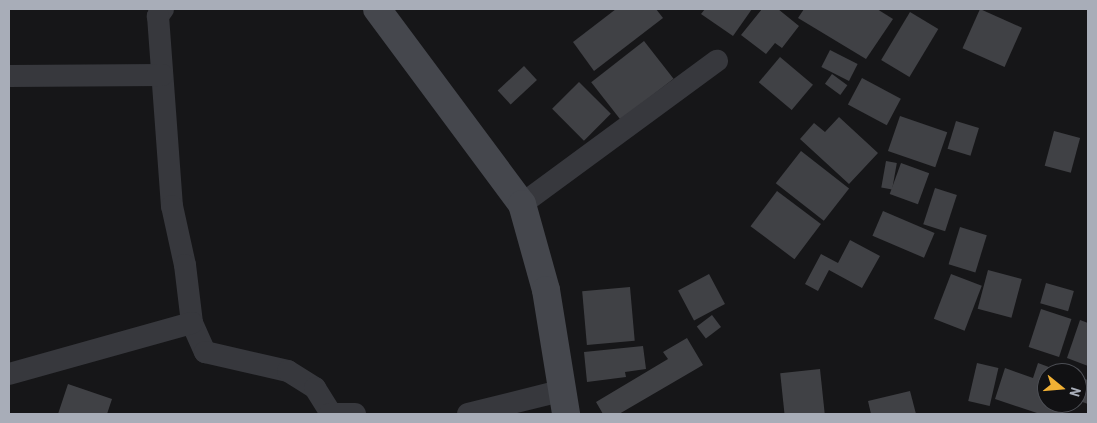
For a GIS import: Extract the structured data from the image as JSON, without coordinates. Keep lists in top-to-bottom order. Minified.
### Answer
{"north":"right"}
